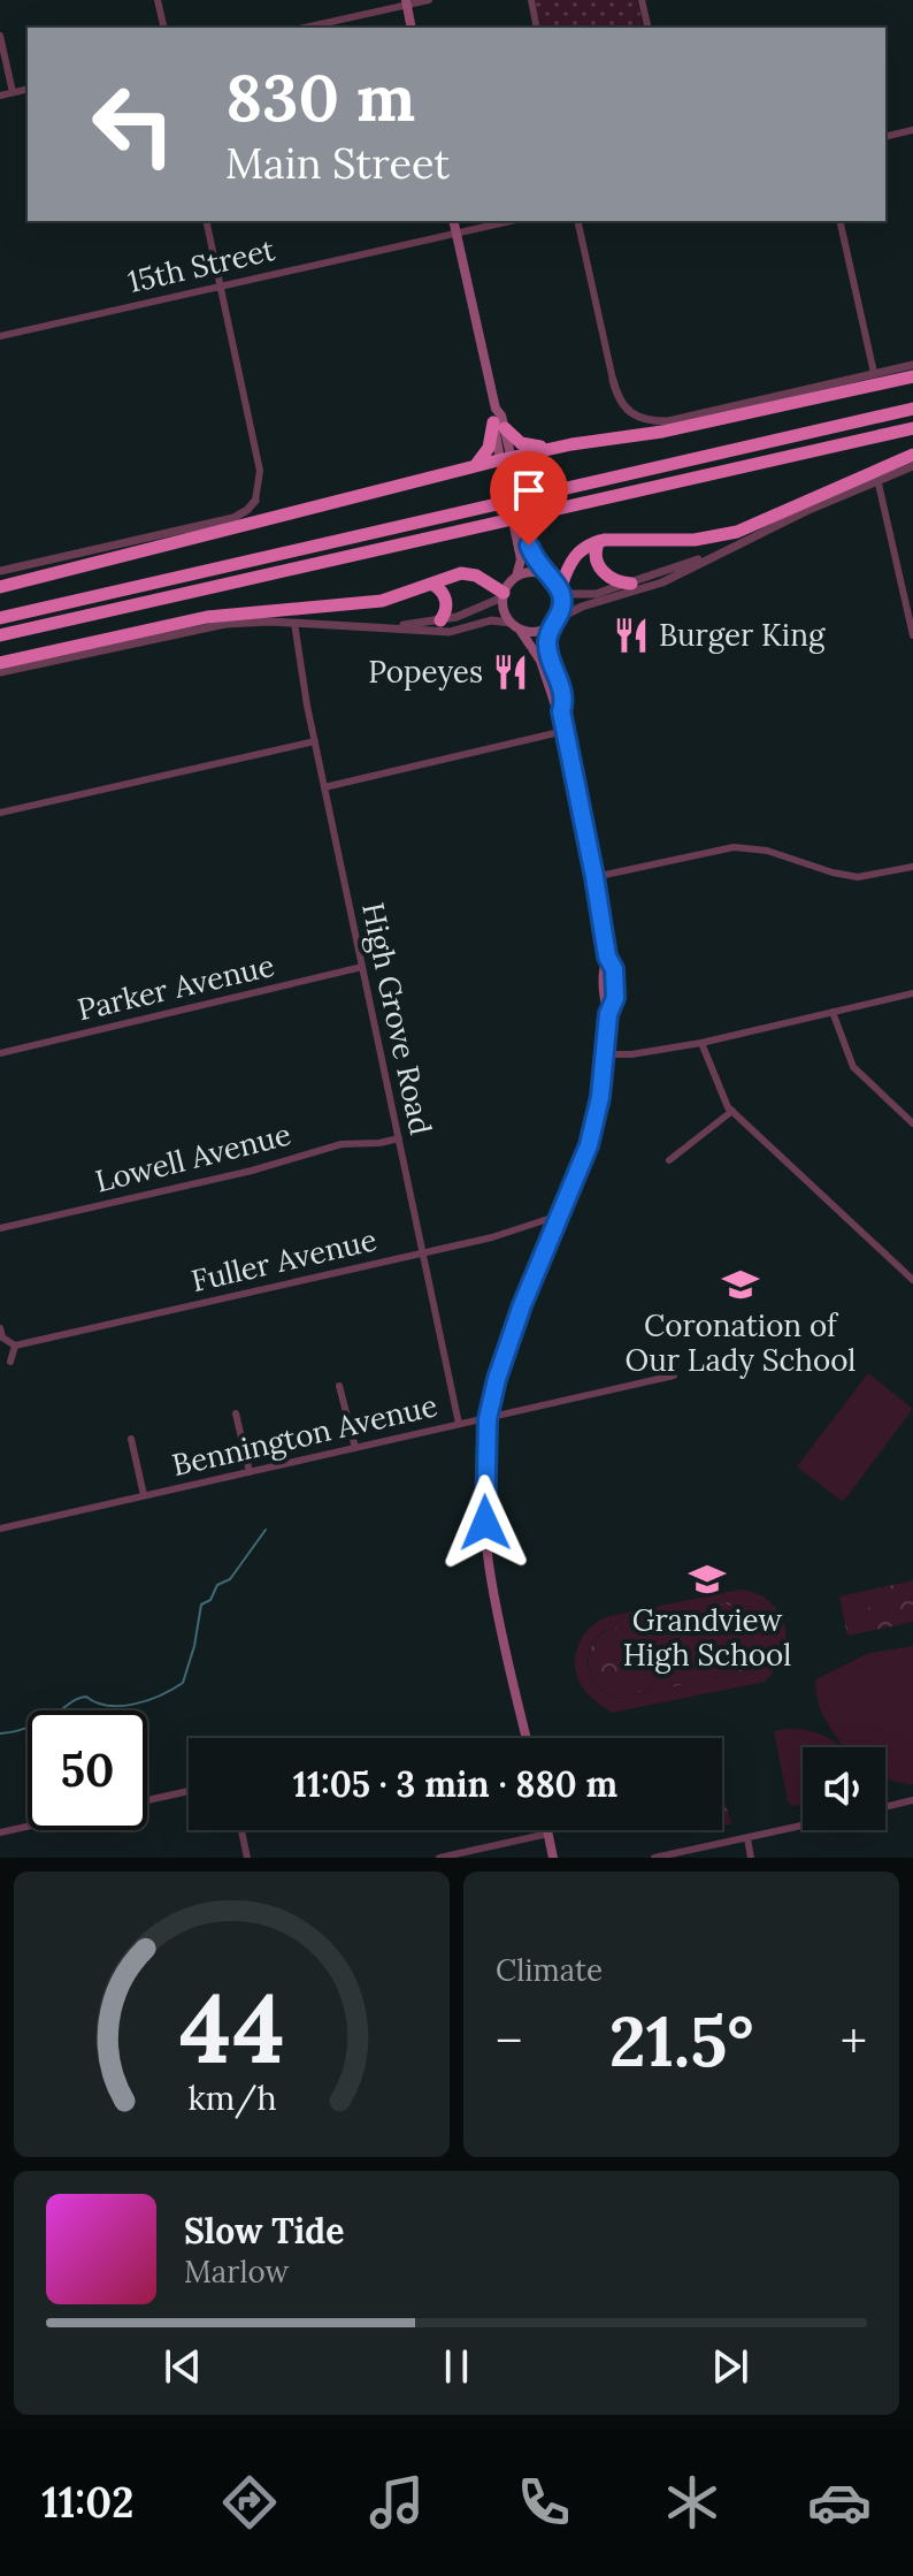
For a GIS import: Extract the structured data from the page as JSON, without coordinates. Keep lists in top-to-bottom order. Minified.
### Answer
{"streets":{"street":["15th Street","Parker Avenue","High Grove Road","Lowell Avenue","Fuller Avenue","Bennington Avenue"]},"crossings":[["Parker Avenue","High Grove Road"],["High Grove Road","Lowell Avenue"],["High Grove Road","Fuller Avenue"],["High Grove Road","Bennington Avenue"]],"places":{"restaurant":["Burger King","Popeyes"],"school or university":["Coronation of Our Lady School","Grandview High School"]},"page":{"turn":["830 m","Main Street"],"limit":"50","trip":"11:05 · 3 min · 880 m","tile":"Climate","heat":["−","21.5°","+"],"song":["Slow Tide","Marlow"],"tabs":"11:02","gauge":["44","km/h"]}}
